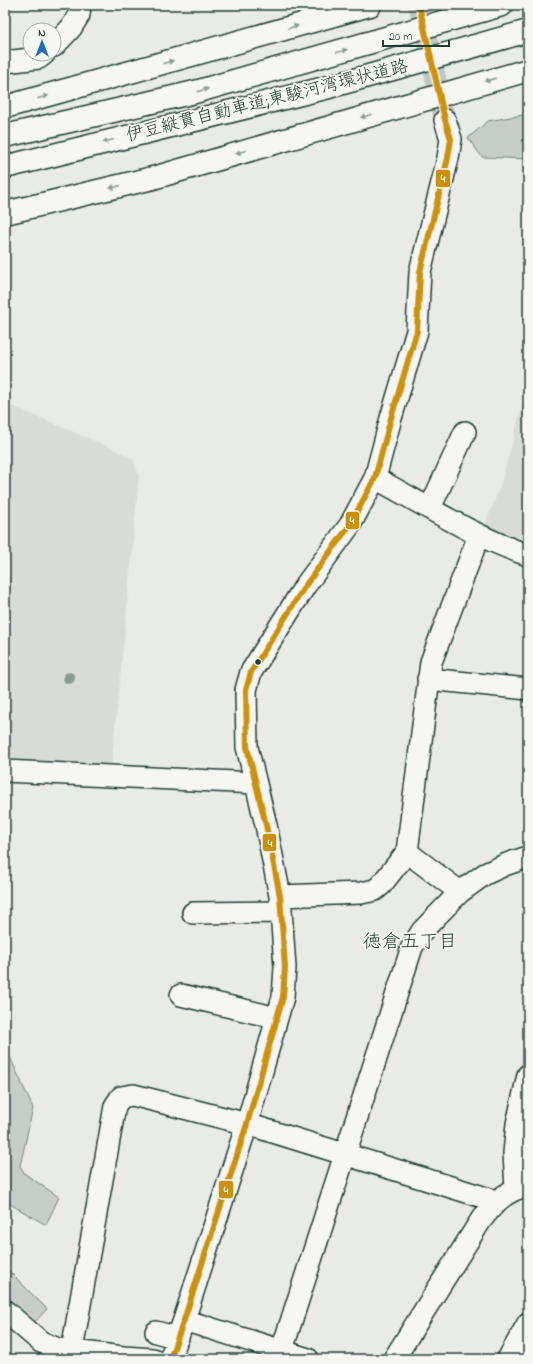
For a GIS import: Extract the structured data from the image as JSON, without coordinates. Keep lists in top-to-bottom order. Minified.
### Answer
{"streets":{"highway":["伊豆縦貫自動車道;東駿河湾環状道路"]},"districts":["徳倉五丁目"],"lines":["transit line 4"],"scale_bar":"20 m","north":"top"}
